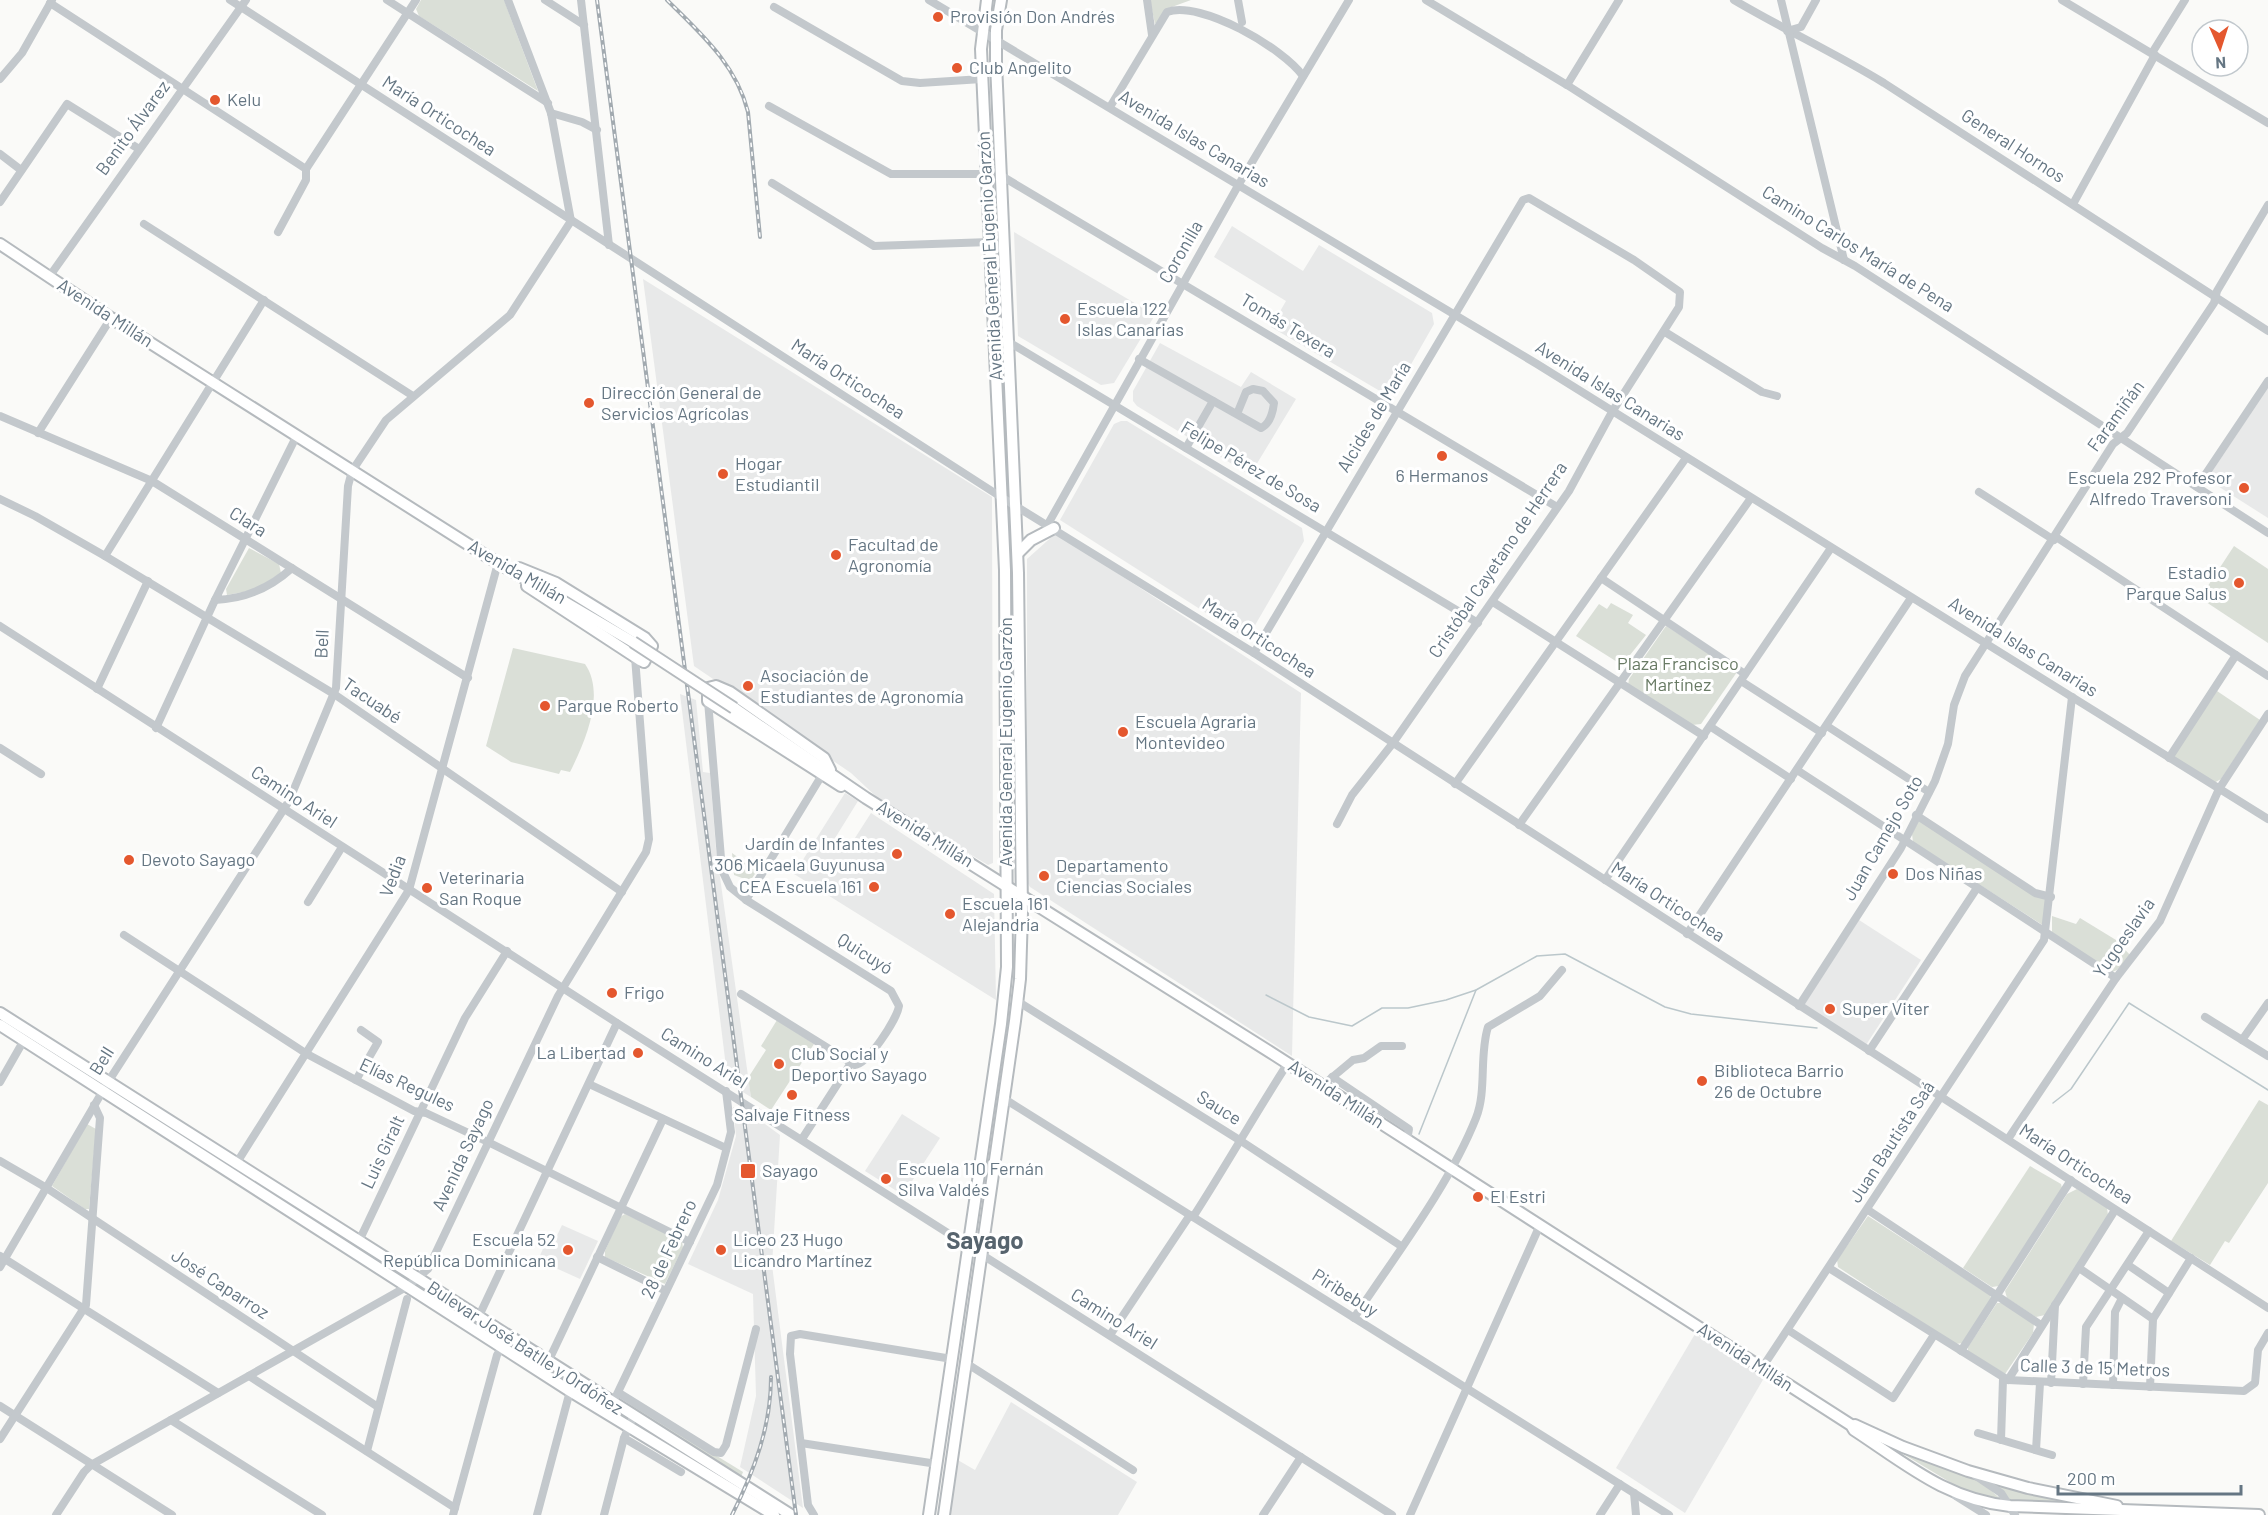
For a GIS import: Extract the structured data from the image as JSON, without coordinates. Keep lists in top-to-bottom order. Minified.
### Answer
{"streets":{"main road":["Avenida General Eugenio Garzón","Avenida Millán","Bulevar José Batlle y Ordóñez"],"street":["María Orticochea","Benito Álvarez","Avenida Islas Canarias","General Hornos","Camino Carlos María de Pena","Coronilla","Tomás Texera","Faramiñán","Alcides de María","Felipe Pérez de Sosa","Clara","Cristóbal Cayetano de Herrera","Bell","Tacuabé","Camino Ariel","Juan Camejo Soto","Vedia","Yugoeslavia","Quicuyó","Elías Regules","Sauce","Juan Bautista Saá","Luis Giralt","Avenida Sayago","28 de Febrero","José Caparroz","Piribebuy","Calle 3 de 15 Metros"]},"crossings":[["María Orticochea","Benito Álvarez"],["María Orticochea","Coronilla"],["María Orticochea","Avenida General Eugenio Garzón"],["María Orticochea","Alcides de María"],["María Orticochea","Cristóbal Cayetano de Herrera"],["María Orticochea","Bell"],["María Orticochea","Juan Camejo Soto"],["María Orticochea","Yugoeslavia"],["María Orticochea","Juan Bautista Saá"],["Benito Álvarez","Avenida Millán"],["Avenida Islas Canarias","Coronilla"],["Avenida Islas Canarias","Avenida General Eugenio Garzón"],["Avenida Islas Canarias","Faramiñán"],["Avenida Islas Canarias","Alcides de María"],["Avenida Islas Canarias","Cristóbal Cayetano de Herrera"],["Avenida Islas Canarias","Juan Camejo Soto"],["Avenida Islas Canarias","Yugoeslavia"],["Avenida Islas Canarias","Juan Bautista Saá"],["General Hornos","Faramiñán"],["Camino Carlos María de Pena","Faramiñán"],["Coronilla","Tomás Texera"],["Coronilla","Felipe Pérez de Sosa"],["Avenida General Eugenio Garzón","Avenida Millán"],["Avenida General Eugenio Garzón","Tomás Texera"],["Avenida General Eugenio Garzón","Felipe Pérez de Sosa"],["Avenida General Eugenio Garzón","Camino Ariel"],["Avenida General Eugenio Garzón","Sauce"],["Avenida General Eugenio Garzón","Piribebuy"],["Avenida Millán","Bell"],["Avenida Millán","Vedia"],["Avenida Millán","Juan Bautista Saá"],["Tomás Texera","Alcides de María"],["Tomás Texera","Cristóbal Cayetano de Herrera"],["Faramiñán","Juan Camejo Soto"],["Alcides de María","Felipe Pérez de Sosa"],["Alcides de María","Cristóbal Cayetano de Herrera"],["Felipe Pérez de Sosa","Cristóbal Cayetano de Herrera"],["Clara","Bell"],["Clara","Vedia"],["Bell","Tacuabé"],["Bell","Camino Ariel"],["Bell","Elías Regules"],["Bell","José Caparroz"],["Bell","Bulevar José Batlle y Ordóñez"],["Tacuabé","Vedia"],["Tacuabé","Avenida Sayago"],["Camino Ariel","Vedia"],["Camino Ariel","Quicuyó"],["Camino Ariel","Luis Giralt"],["Camino Ariel","Avenida Sayago"],["Camino Ariel","28 de Febrero"],["Vedia","Elías Regules"],["Vedia","Bulevar José Batlle y Ordóñez"],["Elías Regules","Luis Giralt"],["Elías Regules","Avenida Sayago"],["Elías Regules","28 de Febrero"],["Juan Bautista Saá","Calle 3 de 15 Metros"],["Luis Giralt","Bulevar José Batlle y Ordóñez"],["Avenida Sayago","José Caparroz"],["Avenida Sayago","Bulevar José Batlle y Ordóñez"],["28 de Febrero","Bulevar José Batlle y Ordóñez"]],"districts":["Sayago"],"parks":["Plaza Francisco Martínez"],"places":{"other":["Provisión Don Andrés","Club Angelito","Kelu","Escuela 122 Islas Canarias","Dirección General de Servicios Agrícolas","6 Hermanos","Hogar Estudiantil","Escuela 292 Profesor Alfredo Traversoni","Facultad de Agronomía","Estadio Parque Salus","Asociación de Estudiantes de Agronomía","Parque Roberto","Escuela Agraria Montevideo","Jardín de Infantes 306 Micaela Guyunusa","Devoto Sayago","Dos Niñas","Departamento Ciencias Sociales","CEA Escuela 161","Veterinaria San Roque","Escuela 161 Alejandría","Frigo","Super Viter","La Libertad","Club Social y Deportivo Sayago","Biblioteca Barrio 26 de Octubre","Salvaje Fitness","Escuela 110 Fernán Silva Valdés","El Estri","Escuela 52 República Dominicana","Liceo 23 Hugo Licandro Martínez"],"transit":["Sayago"]},"scale_bar":"200 m","north":"bottom"}
